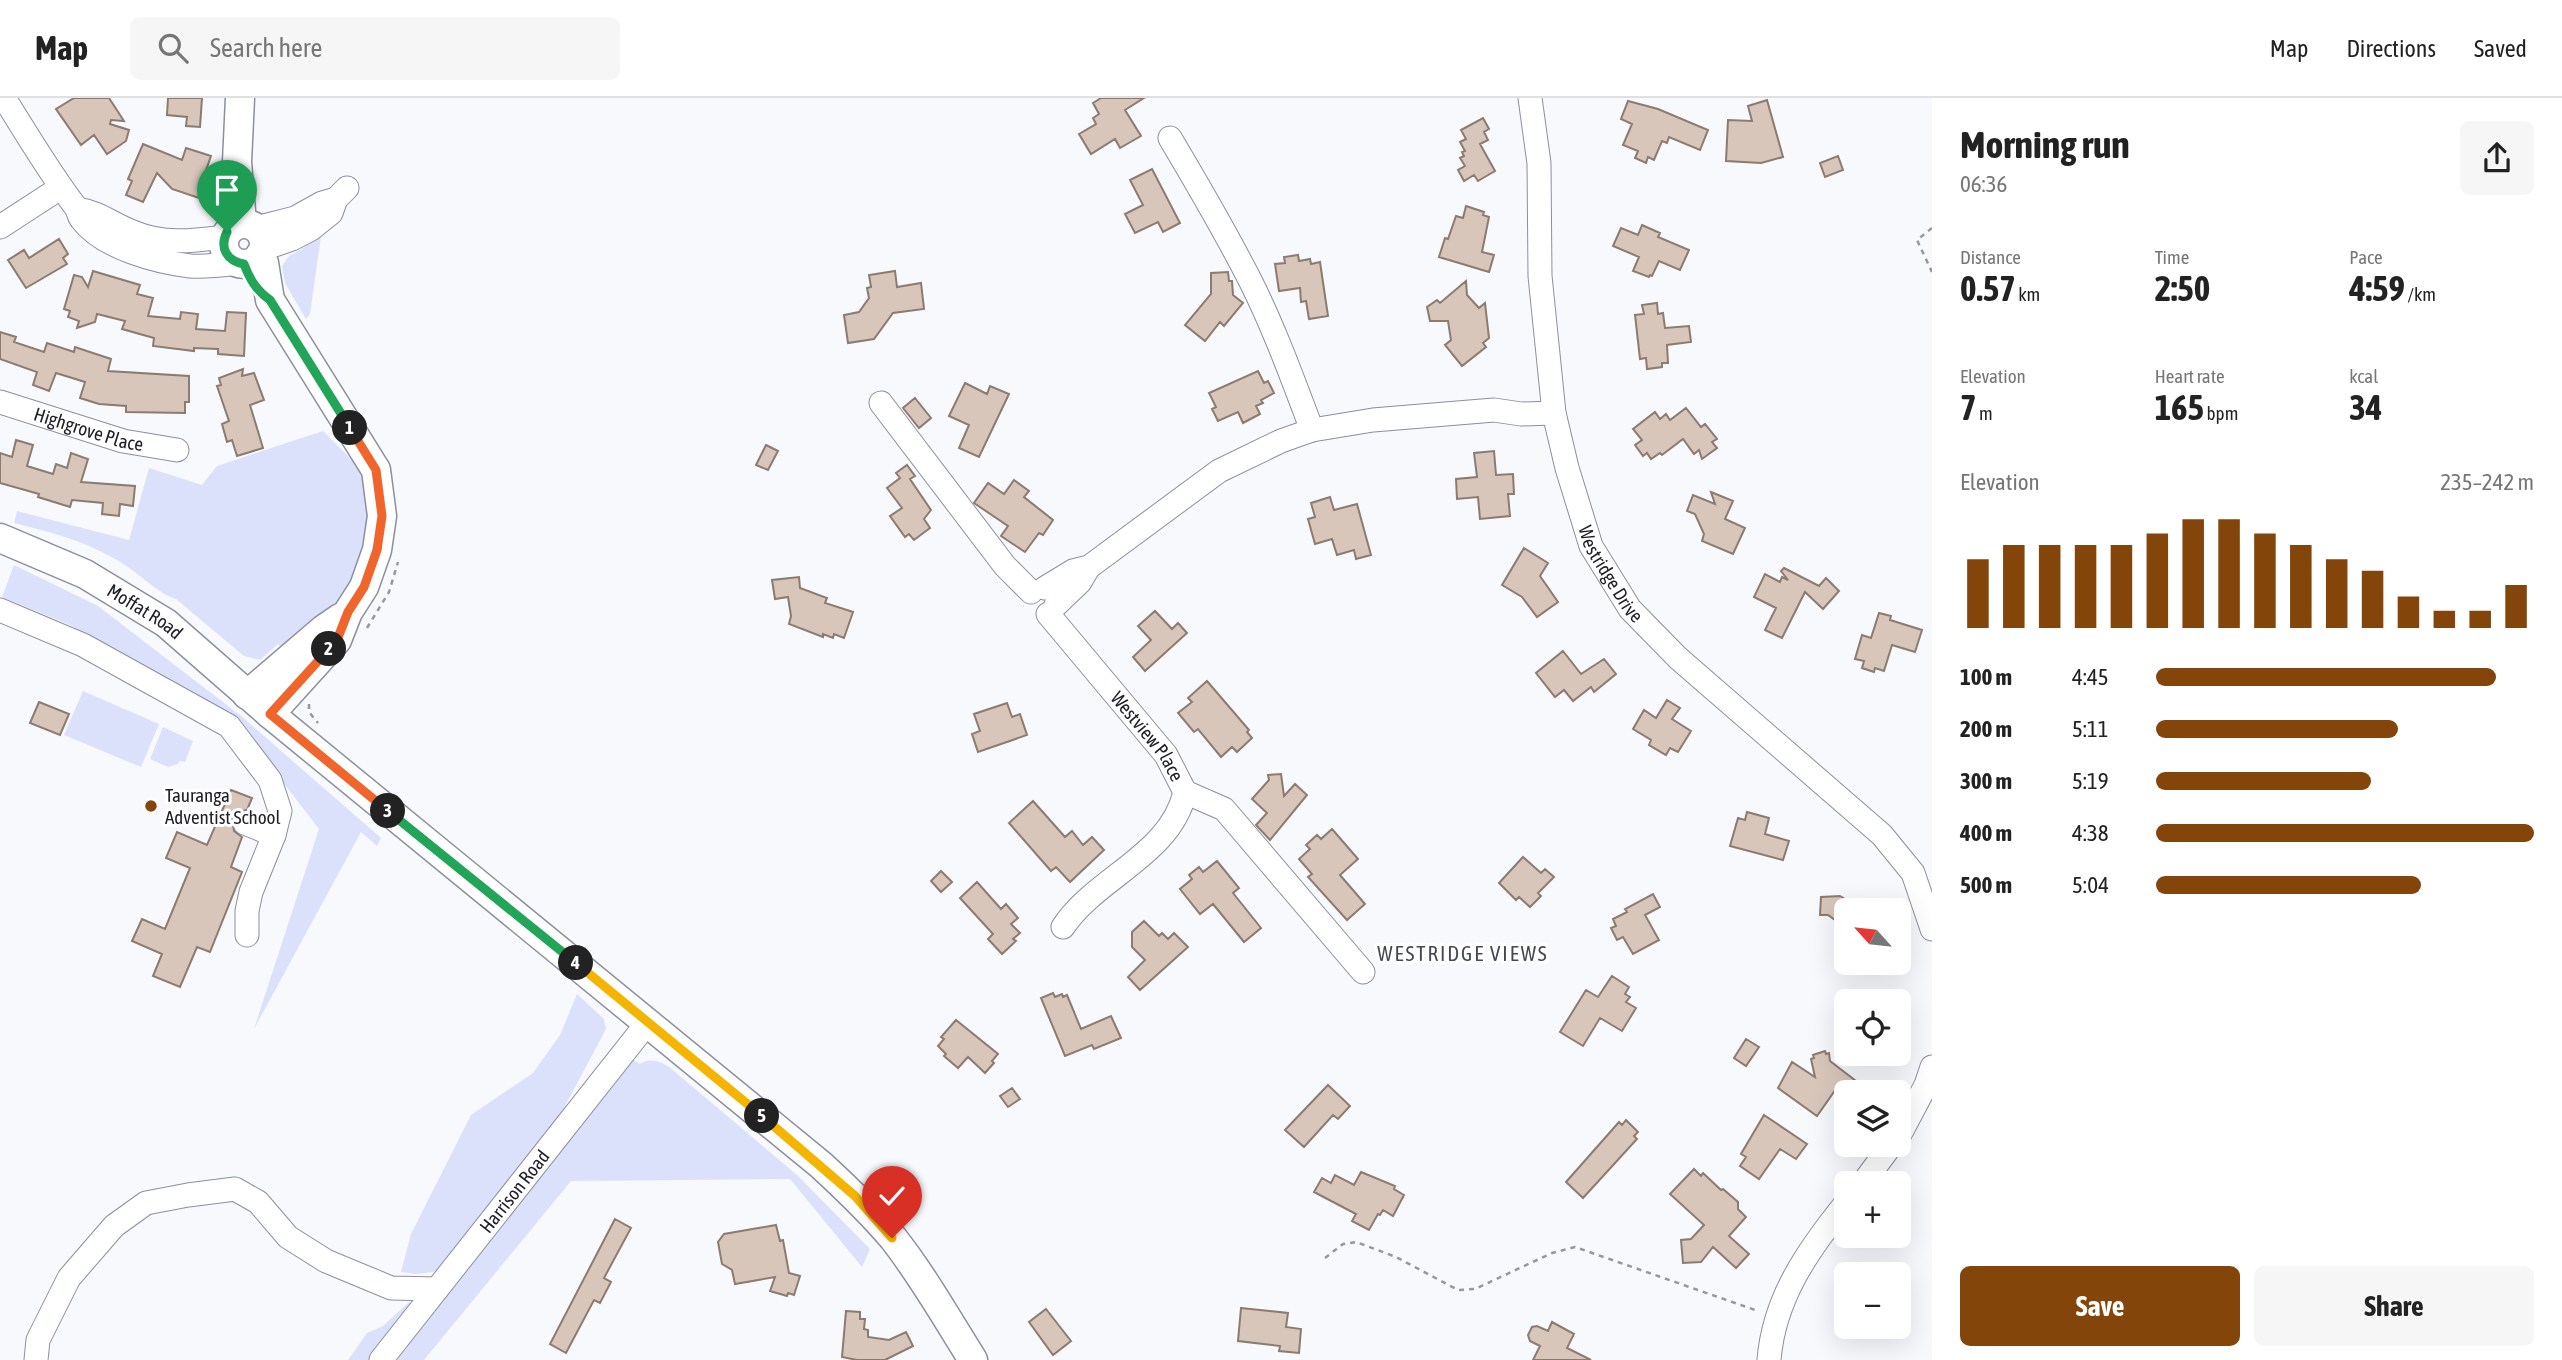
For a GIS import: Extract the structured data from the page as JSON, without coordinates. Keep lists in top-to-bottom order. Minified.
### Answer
{"streets":{"main road":["Moffat Road"],"street":["Highgrove Place","Westridge Drive","Westview Place","Harrison Road"]},"crossings":[["Moffat Road","Harrison Road"]],"districts":["WESTRIDGE VIEWS"],"places":["Tauranga Adventist School"],"north":"top left","page":{"header":"Map","search":"Search here","nav":["Map","Directions","Saved"],"heading":["Morning run","06:36"],"stats":[["Distance","0.57 km"],["Time","2:50"],["Pace","4:59 /km"],["Elevation","7 m"],["Heart rate","165 bpm"],["kcal","34"]],"pins":["1","2","3","4","5"],"chart":["Elevation","235–242 m"],"list":[{"name":"100 m","note":"4:45"},{"name":"200 m","note":"5:11"},{"name":"300 m","note":"5:19"},{"name":"400 m","note":"4:38"},{"name":"500 m","note":"5:04"}],"map_buttons":["+","−"],"buttons":["Save","Share"]}}
